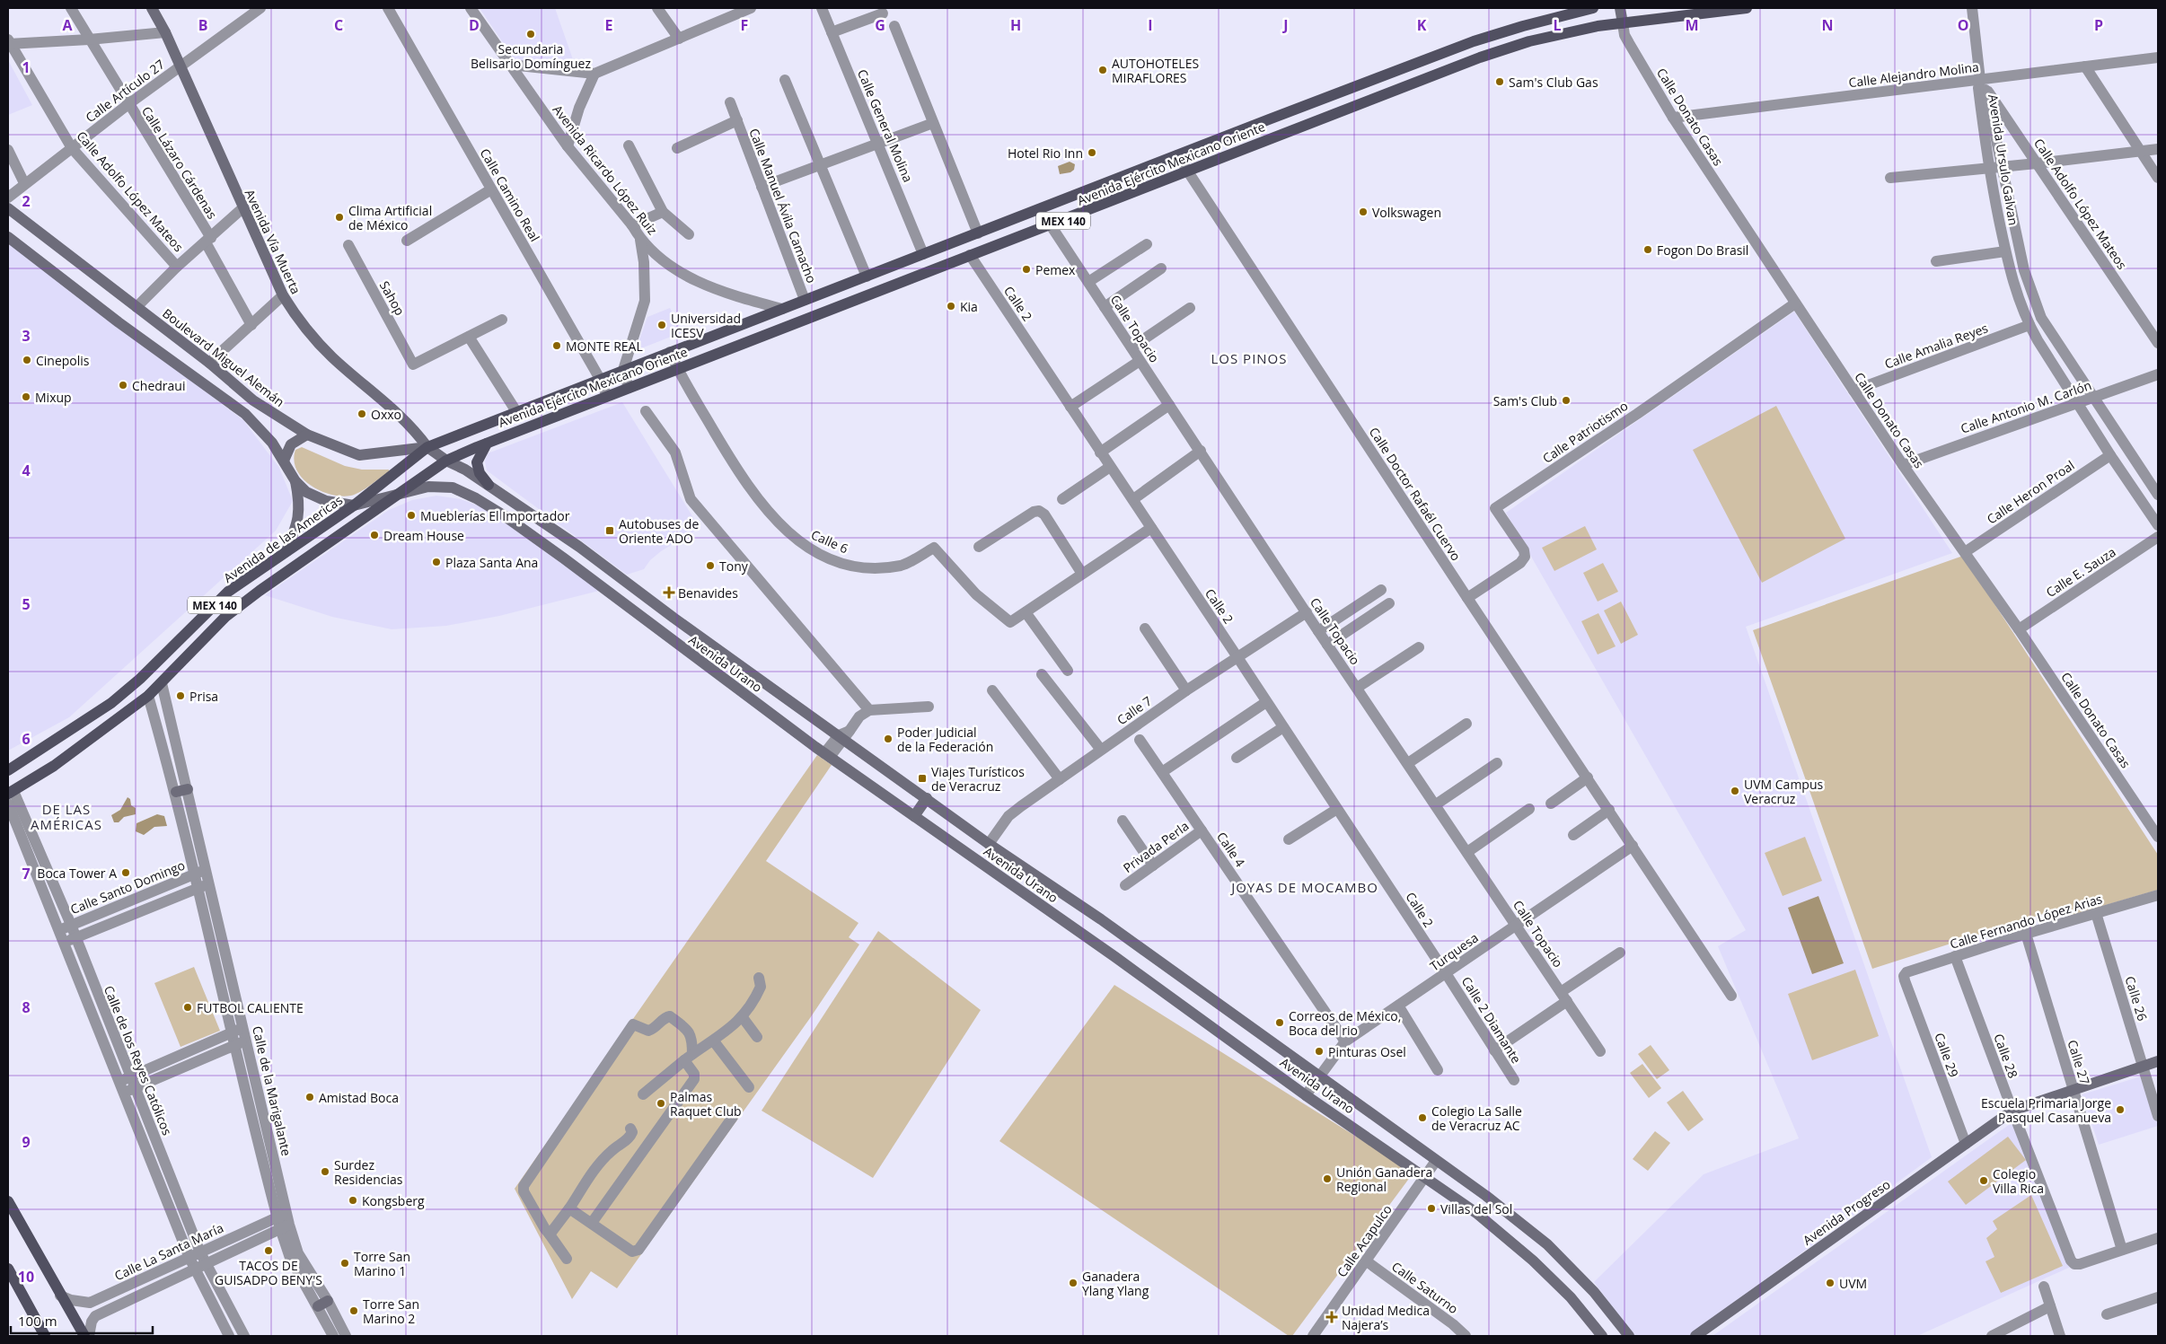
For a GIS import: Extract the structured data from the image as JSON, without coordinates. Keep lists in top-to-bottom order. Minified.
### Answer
{"streets":{"main road":["Calle Donato Casas","Avenida Ejército Mexicano Oriente","MEX 140","Avenida Vía Muerta","Boulevard Miguel Alemán","Avenida de las Americas","Avenida Urano","Avenida Progreso"],"street":["Calle Alejandro Molina","Calle Artículo 27","Calle General Molina","Avenida Ursulo Galvan","Calle Lázaro Cárdenas","Avenida Ricardo López Ruiz","Calle Adolfo López Mateos","Calle Camino Real","Calle Manuel Ávila Camacho","Sahop","Calle 2","Calle Topacio","Calle Amalia Reyes","Calle Antonio M. Carlón","Calle Patriotismo","Calle Heron Proal","Calle Doctor Rafaél Cuervo","Calle 6","Calle E. Sauza","Calle 7","Privada Perla","Calle 4","Calle Santo Domingo","Calle Fernando López Arias","Turquesa","Calle 26","Calle 2 Diamante","Calle 29","Calle 28","Calle de los Reyes Católicos","Calle 27","Calle de la Marigalante","Calle Acapulco","Calle La Santa María","Calle Saturno"]},"crossings":[["Calle Alejandro Molina","Calle Donato Casas"],["Calle Alejandro Molina","Avenida Ursulo Galvan"],["Calle Alejandro Molina","Calle Adolfo López Mateos"],["Calle Artículo 27","Calle Lázaro Cárdenas"],["Calle Artículo 27","Calle Adolfo López Mateos"],["Calle Artículo 27","Avenida Vía Muerta"],["Calle Donato Casas","Avenida Ejército Mexicano Oriente"],["Calle Donato Casas","Calle Amalia Reyes"],["Calle Donato Casas","Calle Antonio M. Carlón"],["Calle Donato Casas","Calle Patriotismo"],["Calle Donato Casas","Calle Heron Proal"],["Calle Donato Casas","Calle E. Sauza"],["Calle General Molina","Avenida Ejército Mexicano Oriente"],["Avenida Ursulo Galvan","Calle Adolfo López Mateos"],["Avenida Ursulo Galvan","Calle Amalia Reyes"],["Avenida Ursulo Galvan","Calle Antonio M. Carlón"],["Avenida Ursulo Galvan","Calle Heron Proal"],["Avenida Ejército Mexicano Oriente","Avenida Ricardo López Ruiz"],["Avenida Ejército Mexicano Oriente","Calle Camino Real"],["Avenida Ejército Mexicano Oriente","Calle Manuel Ávila Camacho"],["Avenida Ejército Mexicano Oriente","MEX 140"],["Avenida Ejército Mexicano Oriente","Avenida Vía Muerta"],["Avenida Ejército Mexicano Oriente","Calle 2"],["Avenida Ejército Mexicano Oriente","Calle Topacio"],["Avenida Ejército Mexicano Oriente","Boulevard Miguel Alemán"],["Avenida Ejército Mexicano Oriente","Calle Doctor Rafaél Cuervo"],["Avenida Ejército Mexicano Oriente","Avenida de las Americas"],["Avenida Ejército Mexicano Oriente","Calle 6"],["Avenida Ejército Mexicano Oriente","Avenida Urano"],["MEX 140","Avenida Urano"],["MEX 140","Calle de los Reyes Católicos"],["MEX 140","Calle de la Marigalante"],["Avenida Vía Muerta","Boulevard Miguel Alemán"],["Avenida Vía Muerta","Avenida de las Americas"],["Calle 2","Calle 6"],["Calle 2","Calle 7"],["Calle 2","Turquesa"],["Calle 2","Calle 2 Diamante"],["Calle Topacio","Calle 7"],["Calle Topacio","Turquesa"],["Boulevard Miguel Alemán","Avenida de las Americas"],["Calle Patriotismo","Calle Doctor Rafaél Cuervo"],["Calle Doctor Rafaél Cuervo","Turquesa"],["Avenida Urano","Calle 7"],["Avenida Urano","Turquesa"],["Avenida Urano","Calle Acapulco"],["Privada Perla","Calle 4"],["Calle 4","Turquesa"],["Calle Santo Domingo","Calle de los Reyes Católicos"],["Calle Santo Domingo","Calle de la Marigalante"],["Calle Fernando López Arias","Calle 26"],["Calle Fernando López Arias","Calle 29"],["Calle Fernando López Arias","Calle 28"],["Calle Fernando López Arias","Calle 27"],["Turquesa","Calle 2 Diamante"],["Calle 26","Avenida Progreso"],["Calle 29","Avenida Progreso"],["Calle 28","Calle 27"],["Calle 28","Avenida Progreso"],["Calle de los Reyes Católicos","Calle La Santa María"],["Calle 27","Avenida Progreso"],["Calle de la Marigalante","Calle La Santa María"],["Calle Acapulco","Calle Saturno"]],"districts":["LOS PINOS","DE LAS AMÉRICAS","JOYAS DE MOCAMBO"],"places":{"other":["Secundaria Belisario Domínguez","AUTOHOTELES MIRAFLORES","Sam's Club Gas","Hotel Rio Inn","Volkswagen","Clima Artificial de México","Fogon Do Brasil","Pemex","Kia","Universidad ICESV","MONTE REAL","Cinepolis","Chedraui","Mixup","Sam's Club","Oxxo","Mueblerías El Importador","Dream House","Plaza Santa Ana","Tony","Prisa","Poder Judicial de la Federación","UVM Campus Veracruz","Boca Tower A","FUTBOL CALIENTE","Correos de México, Boca del rio","Pinturas Osel","Amistad Boca","Palmas Raquet Club","Escuela Primaria Jorge Pasquel Casanueva","Colegio La Salle de Veracruz AC","Surdez Residencias","Unión Ganadera Regional","Colegio Villa Rica","Kongsberg","Villas del Sol","TACOS DE GUISADPO BENY'S","Torre San Marino 1","Ganadera Ylang Ylang","UVM","Torre San Marino 2"],"transit":["Autobuses de Oriente ADO","Viajes Turísticos de Veracruz"],"health":["Benavides","Unidad Medica Najera’s"]},"scale_bar":"100 m","grid":{"columns":["A","B","C","D","E","F","G","H","I","J","K","L","M","N","O","P"],"rows":["1","2","3","4","5","6","7","8","9","10"]}}
